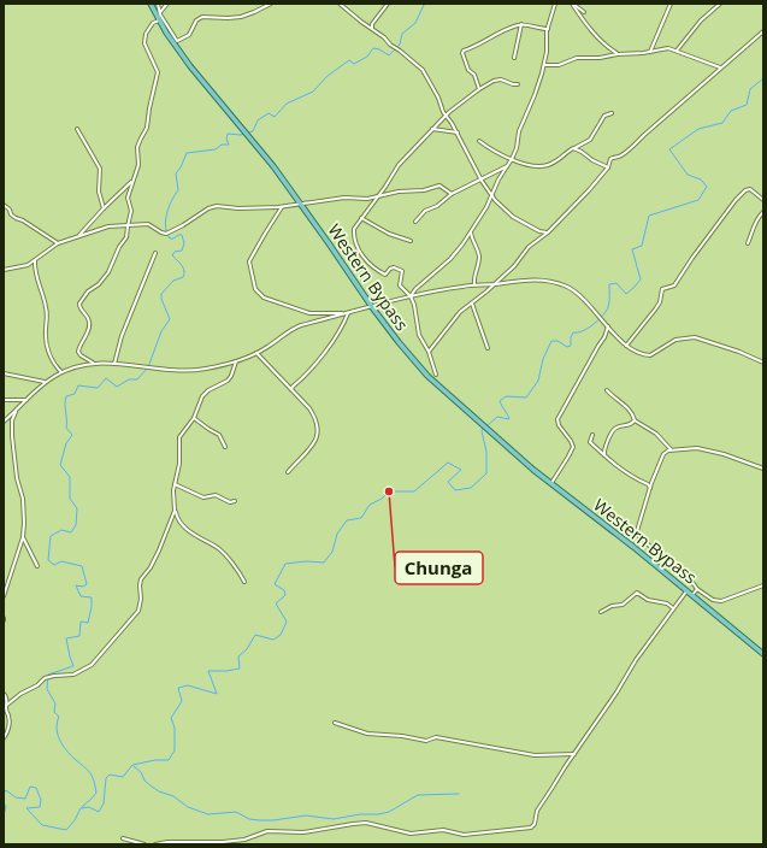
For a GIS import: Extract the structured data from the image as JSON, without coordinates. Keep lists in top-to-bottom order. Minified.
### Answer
{"streets":{"main road":["Western Bypass"]},"places":["Chunga"]}
